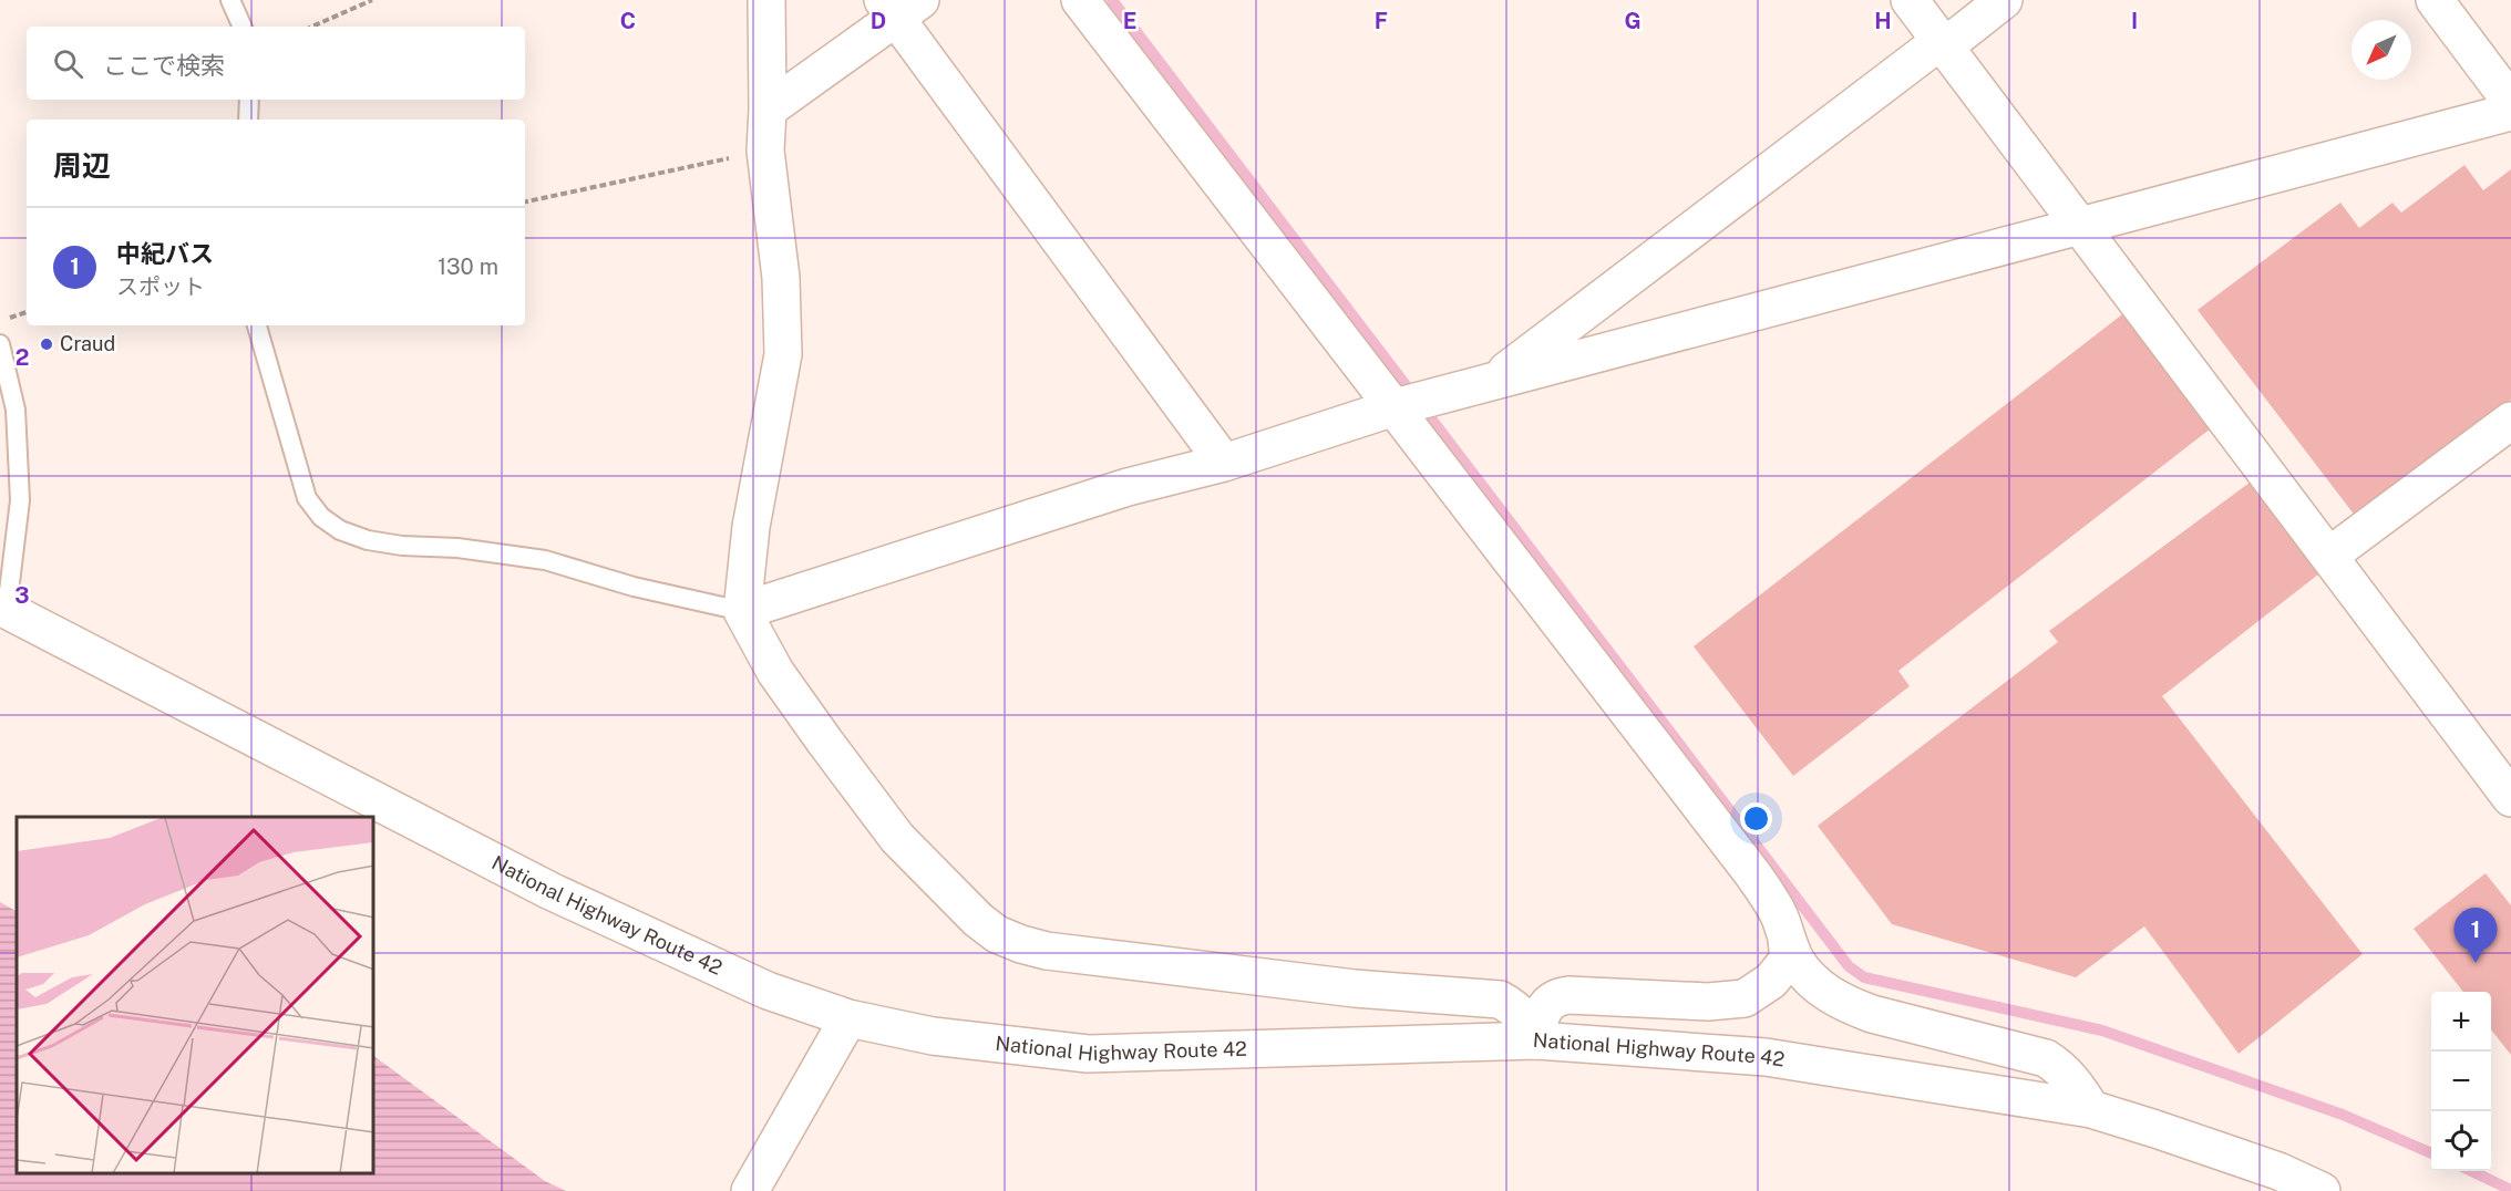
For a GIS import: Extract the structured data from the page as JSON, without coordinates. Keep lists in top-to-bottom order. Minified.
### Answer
{"streets":{"main road":["National Highway Route 42"]},"places":["Craud"],"north":"bottom left","page":{"search":"ここで検索","heading":"周辺","list":[{"mark":"1","name":"中紀バス","note":"スポット","value":"130 m"}],"pins":"1","map_buttons":["+","−"]},"grid":{"columns":["C","D","E","F","G","H","I"],"rows":["2","3"]}}
